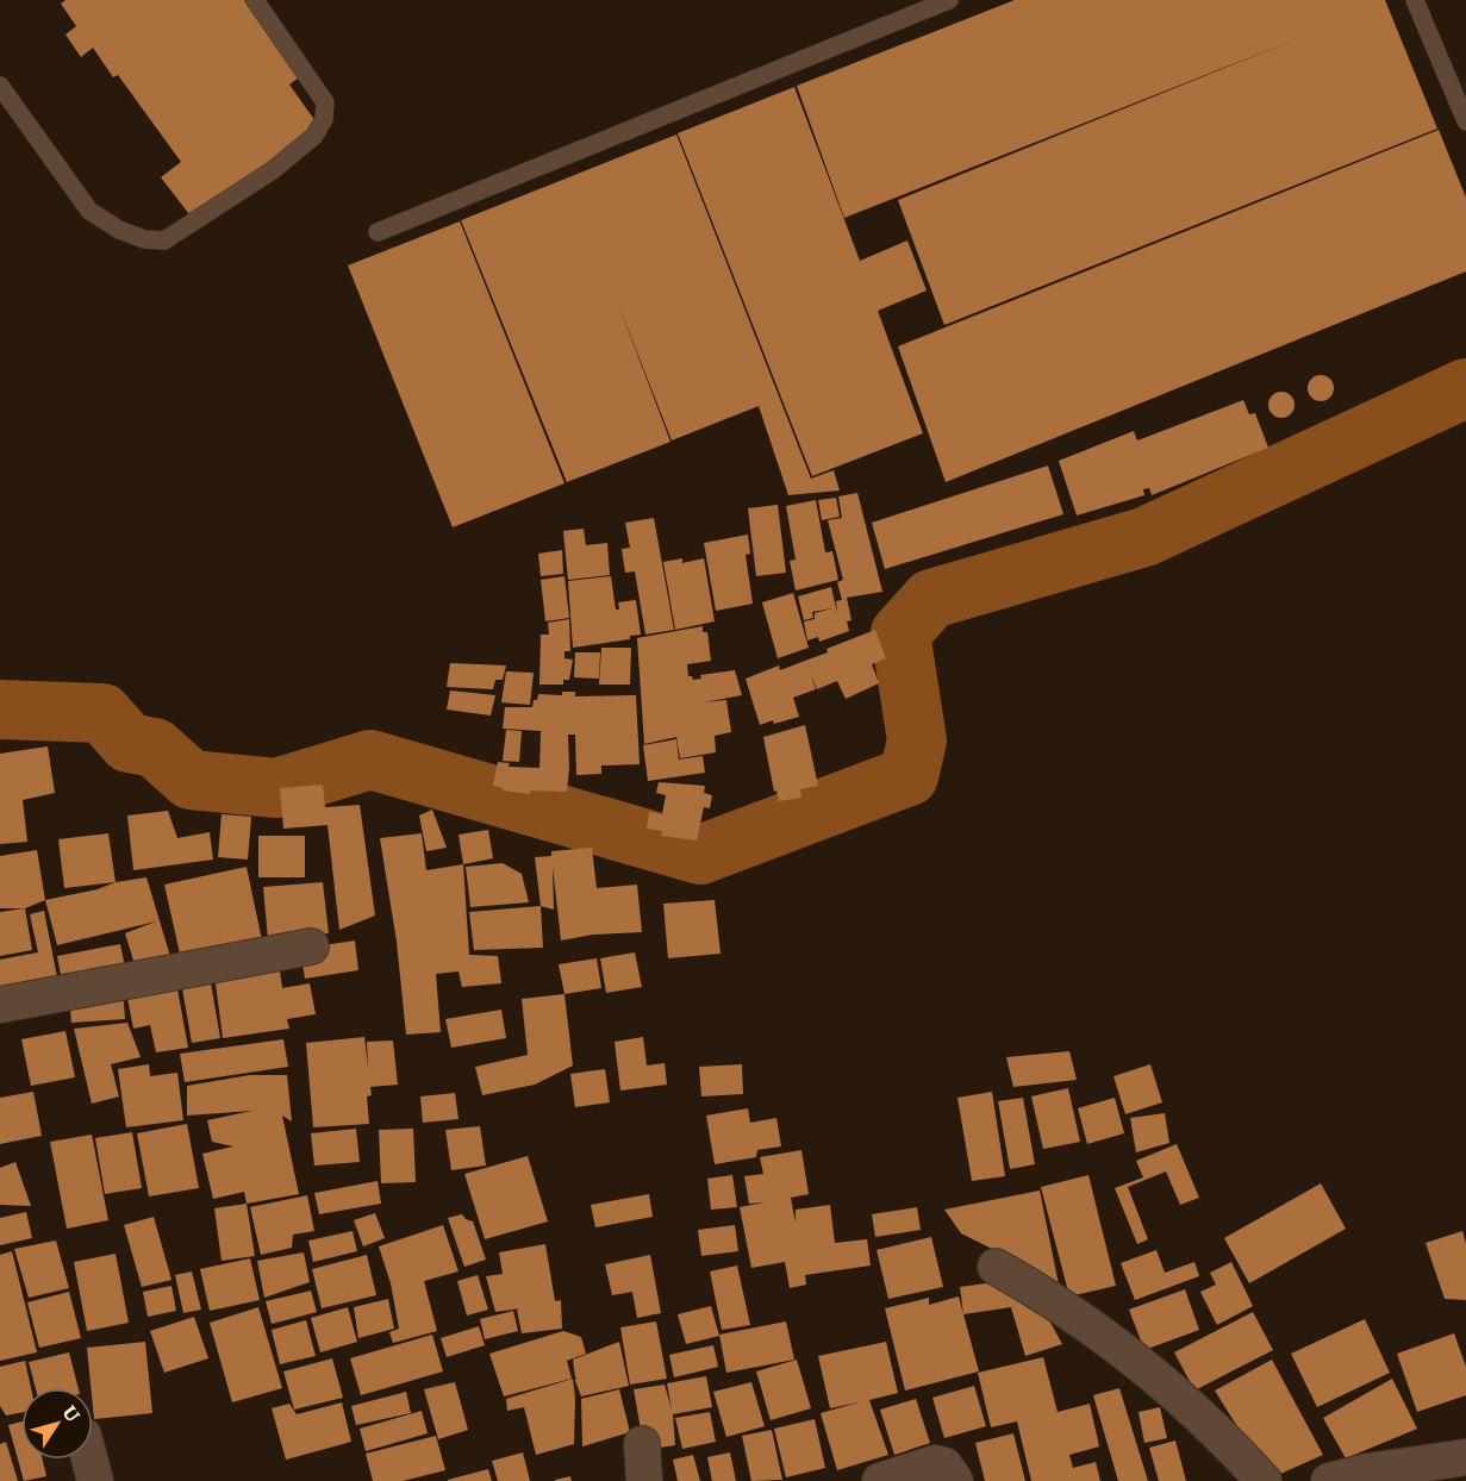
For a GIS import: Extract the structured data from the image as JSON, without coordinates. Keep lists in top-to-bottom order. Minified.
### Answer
{"north":"top right"}
